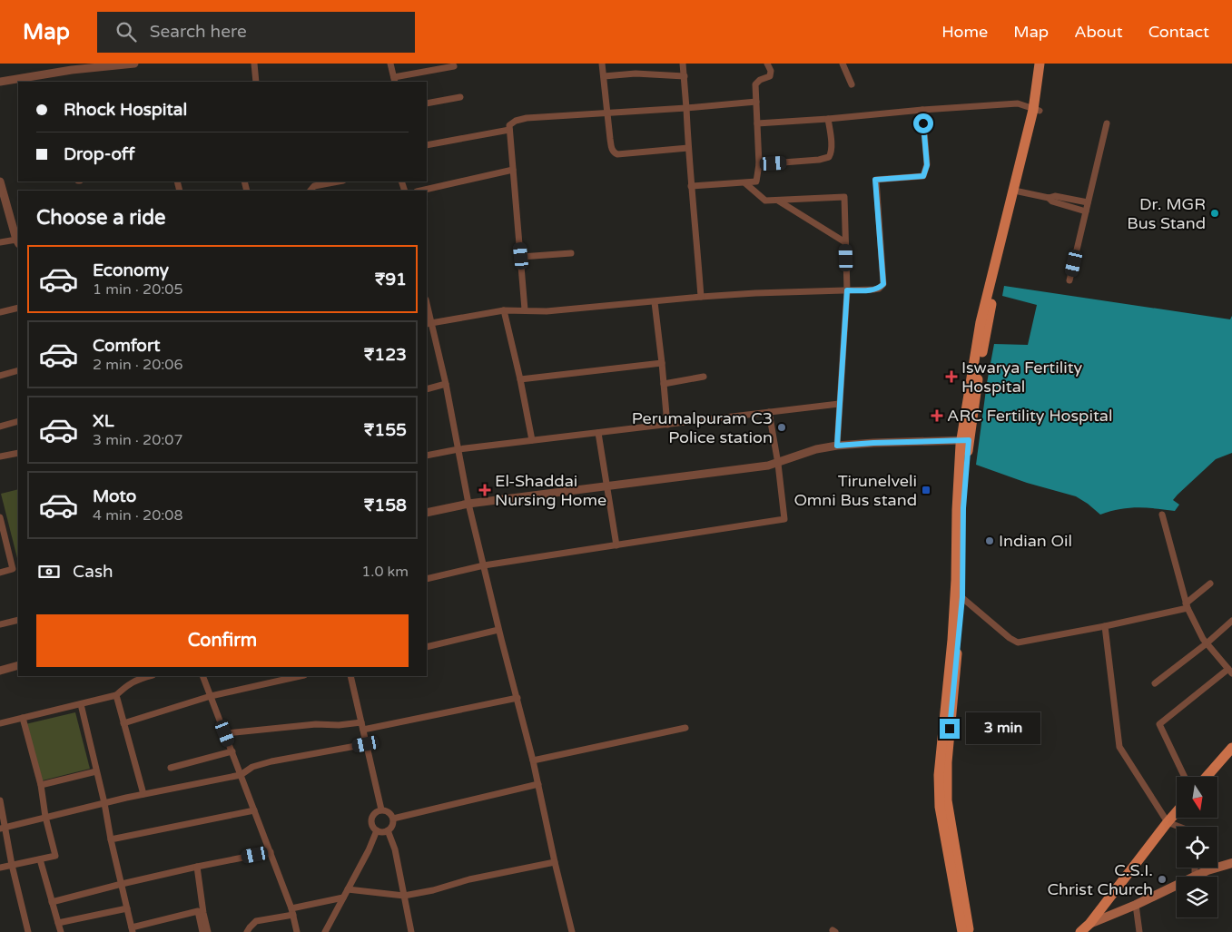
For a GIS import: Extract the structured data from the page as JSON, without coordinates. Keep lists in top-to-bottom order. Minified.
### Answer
{"places":{"other":["Dr. MGR Bus Stand","Perumalpuram C3 Police station","Indian Oil","C.S.I. Christ Church"],"health":["Iswarya Fertility Hospital","ARC Fertility Hospital","El-Shaddai Nursing Home"],"transit":["Tirunelveli Omni Bus stand"]},"north":"bottom","page":{"header":"Map","search":"Search here","nav":["Home","Map","About","Contact"],"banner":["Rhock Hospital","Drop-off"],"heading":"Choose a ride","list":[{"name":"Economy","note":"1 min · 20:05","value":"₹91"},{"name":"Comfort","note":"2 min · 20:06","value":"₹123"},{"name":"XL","note":"3 min · 20:07","value":"₹155"},{"name":"Moto","note":"4 min · 20:08","value":"₹158"}],"pay":["Cash","1.0 km"],"buttons":"Confirm","bubble":"3 min"}}
